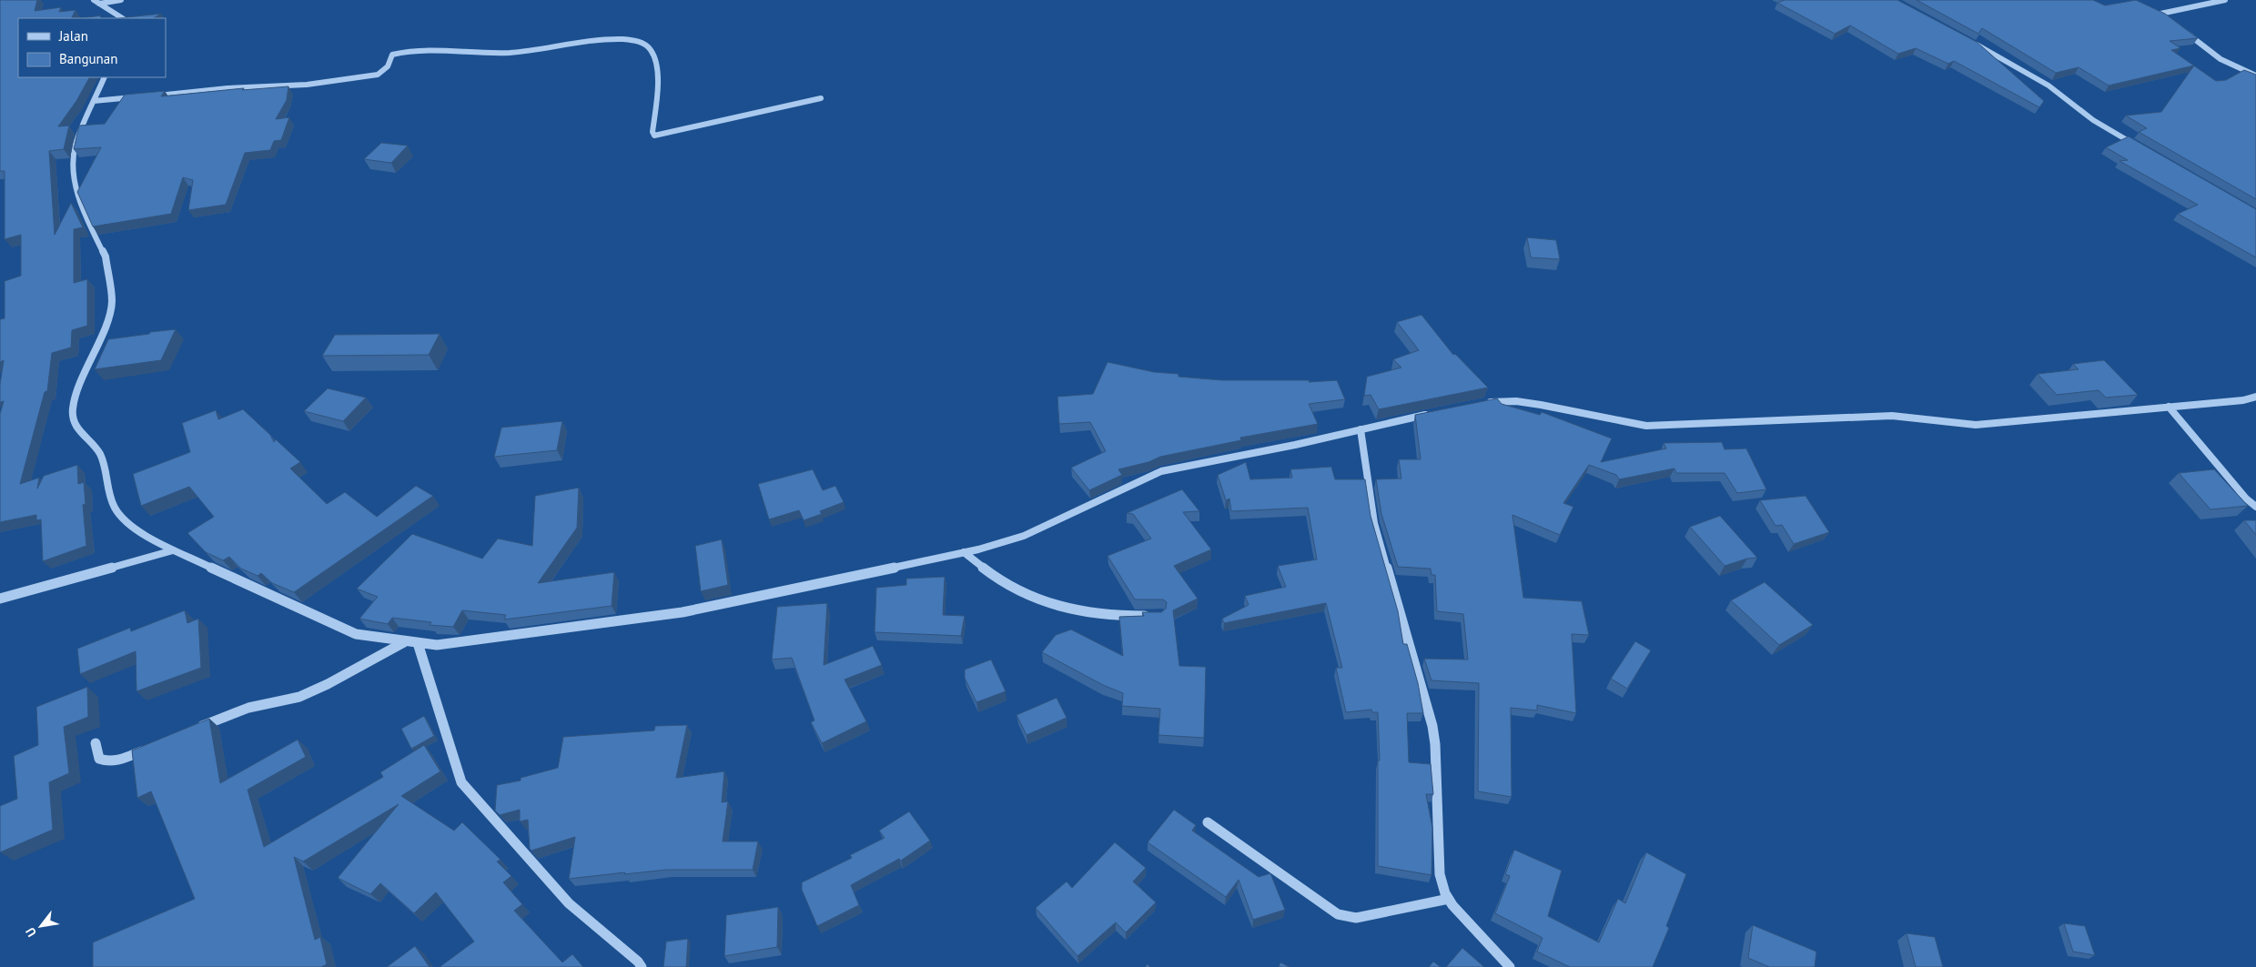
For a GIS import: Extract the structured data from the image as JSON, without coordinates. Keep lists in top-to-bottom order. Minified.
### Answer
{"legend":["Jalan","Bangunan"],"north":"bottom left"}
